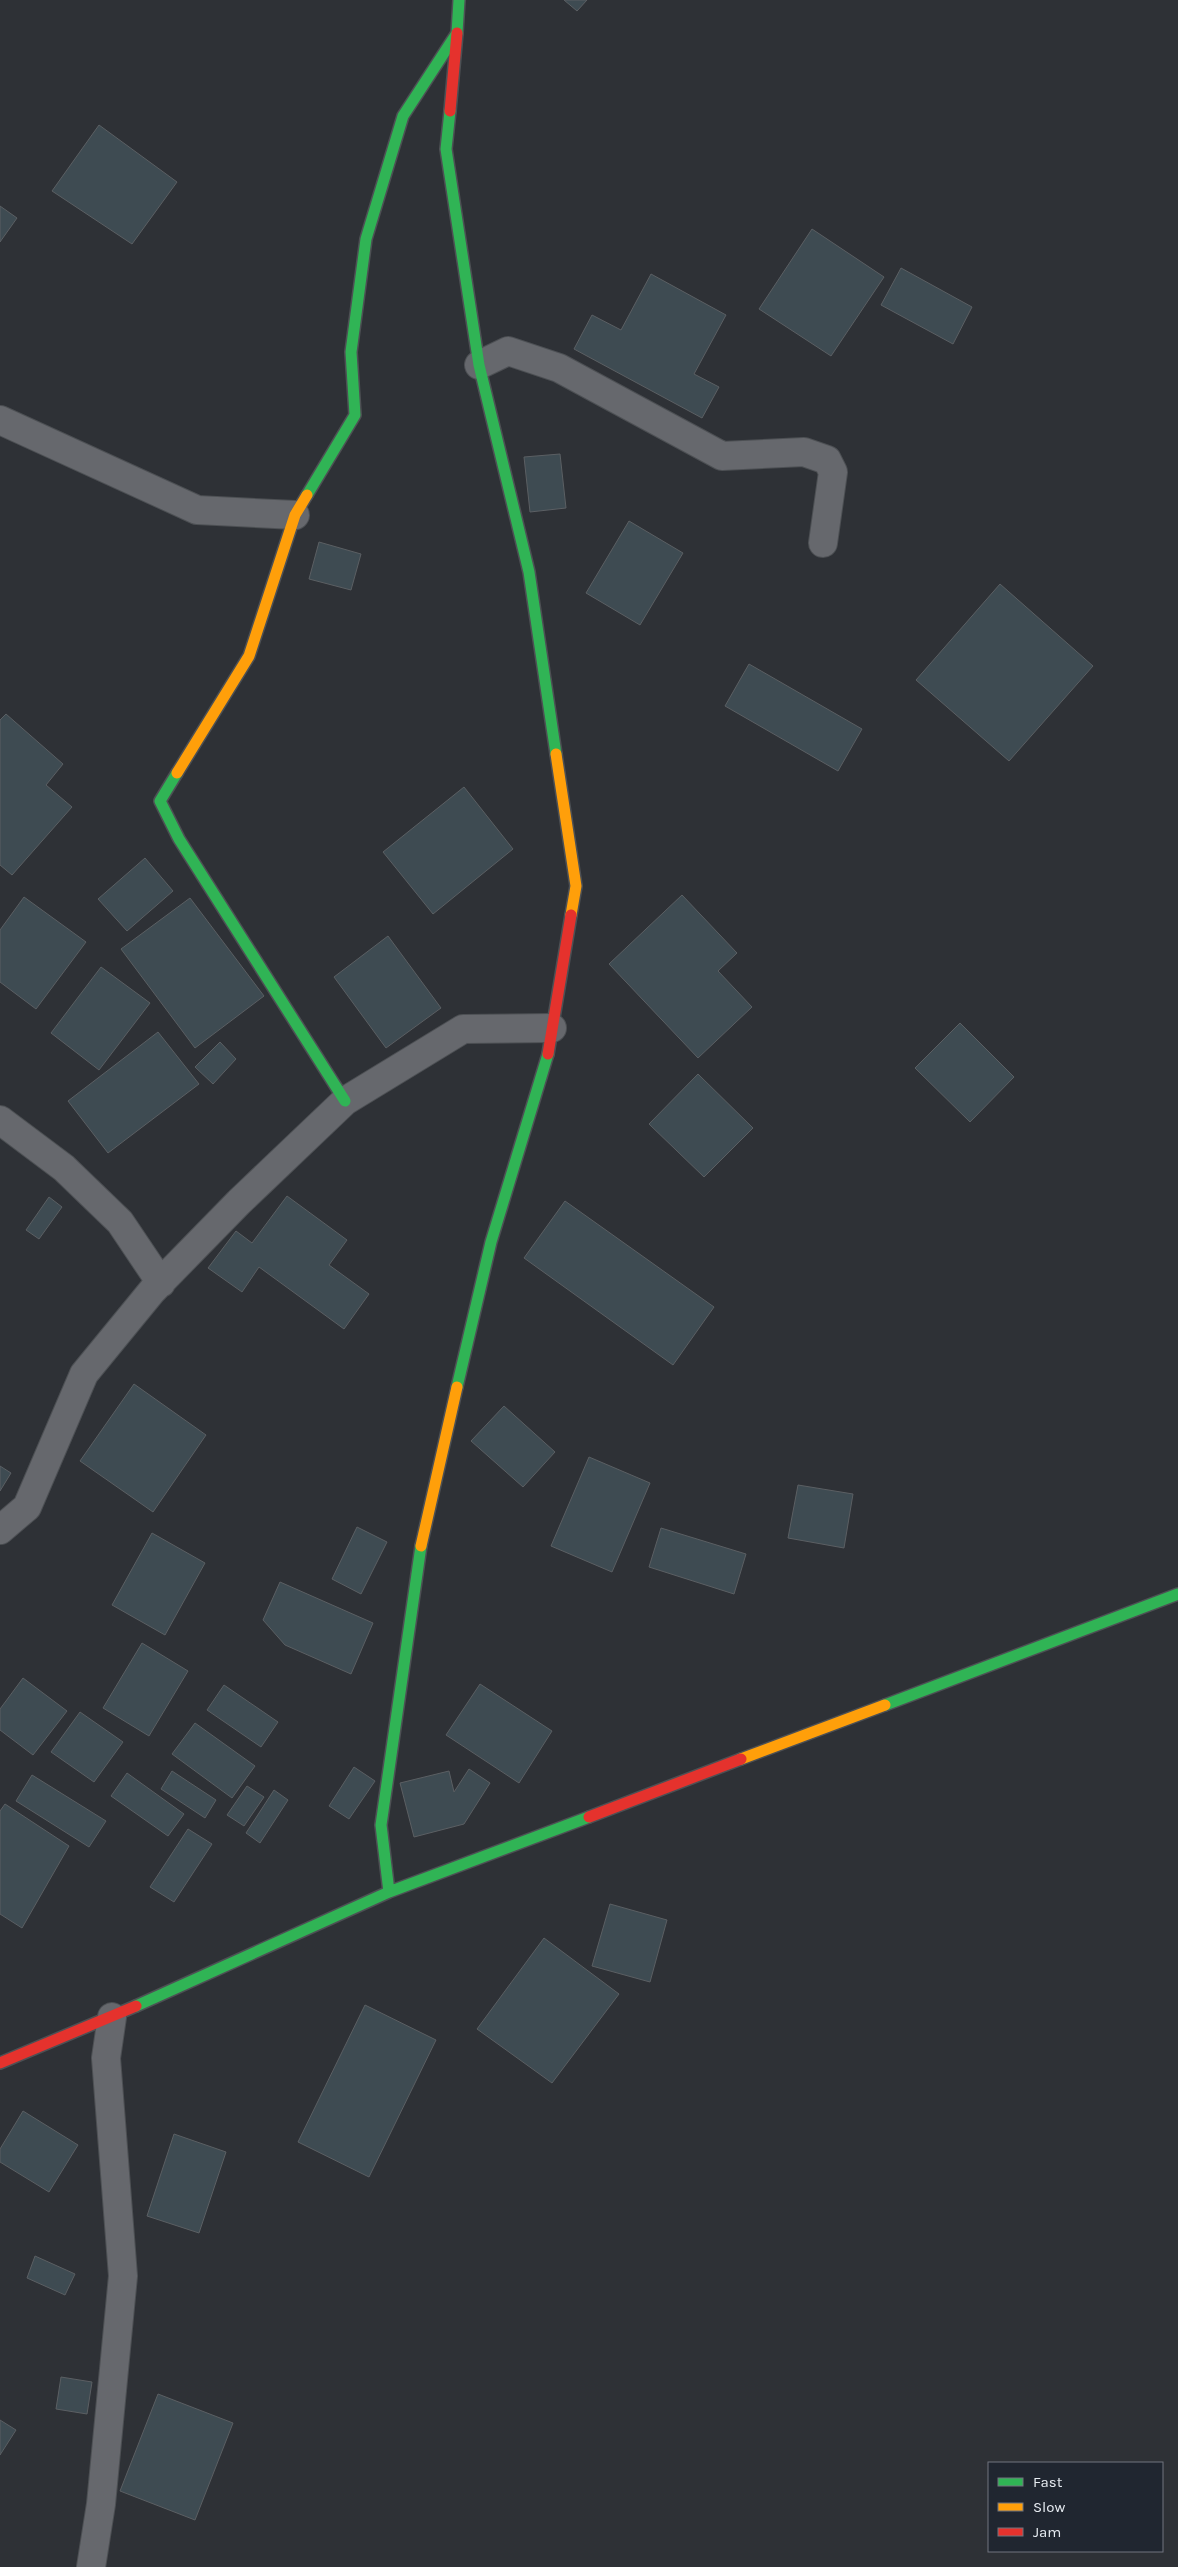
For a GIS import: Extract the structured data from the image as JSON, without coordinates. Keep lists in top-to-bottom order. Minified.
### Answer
{"legend":["Fast","Slow","Jam"]}
